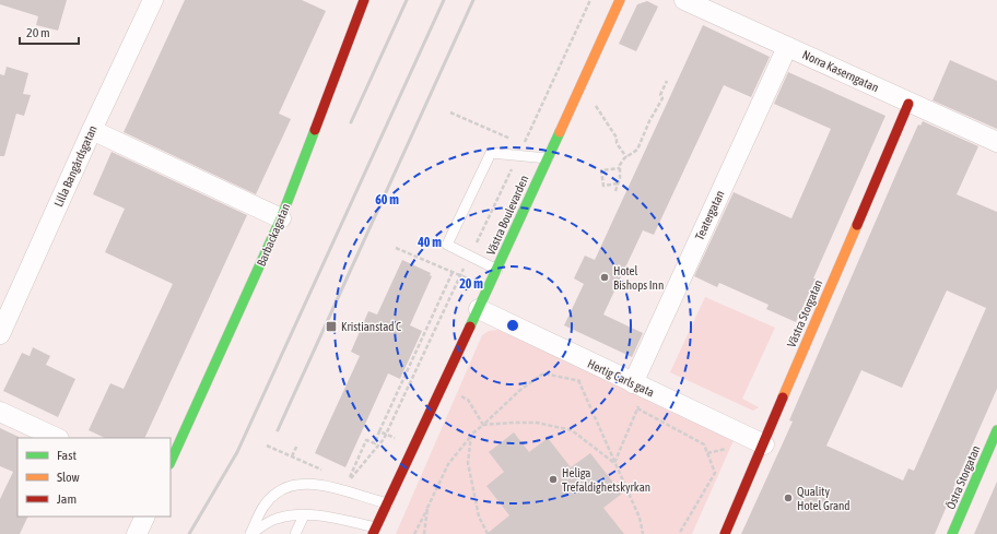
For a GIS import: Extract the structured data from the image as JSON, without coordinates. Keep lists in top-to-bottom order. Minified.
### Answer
{"streets":{"street":["Norra Kaserngatan","Lilla Bangårdsgatan","Västra Boulevarden","Teatergatan","Barbackagatan","Västra Storgatan","Hertig Carls gata","Östra Storgatan"]},"crossings":[["Norra Kaserngatan","Teatergatan"],["Norra Kaserngatan","Västra Storgatan"],["Västra Boulevarden","Hertig Carls gata"],["Teatergatan","Hertig Carls gata"],["Västra Storgatan","Hertig Carls gata"]],"places":{"other":["Hotel Bishops Inn","Heliga Trefaldighetskyrkan","Quality Hotel Grand"],"transit":["Kristianstad C"]},"legend":["Fast","Slow","Jam"],"scale_bar":"20 m","rings":["60 m","40 m","20 m"]}
